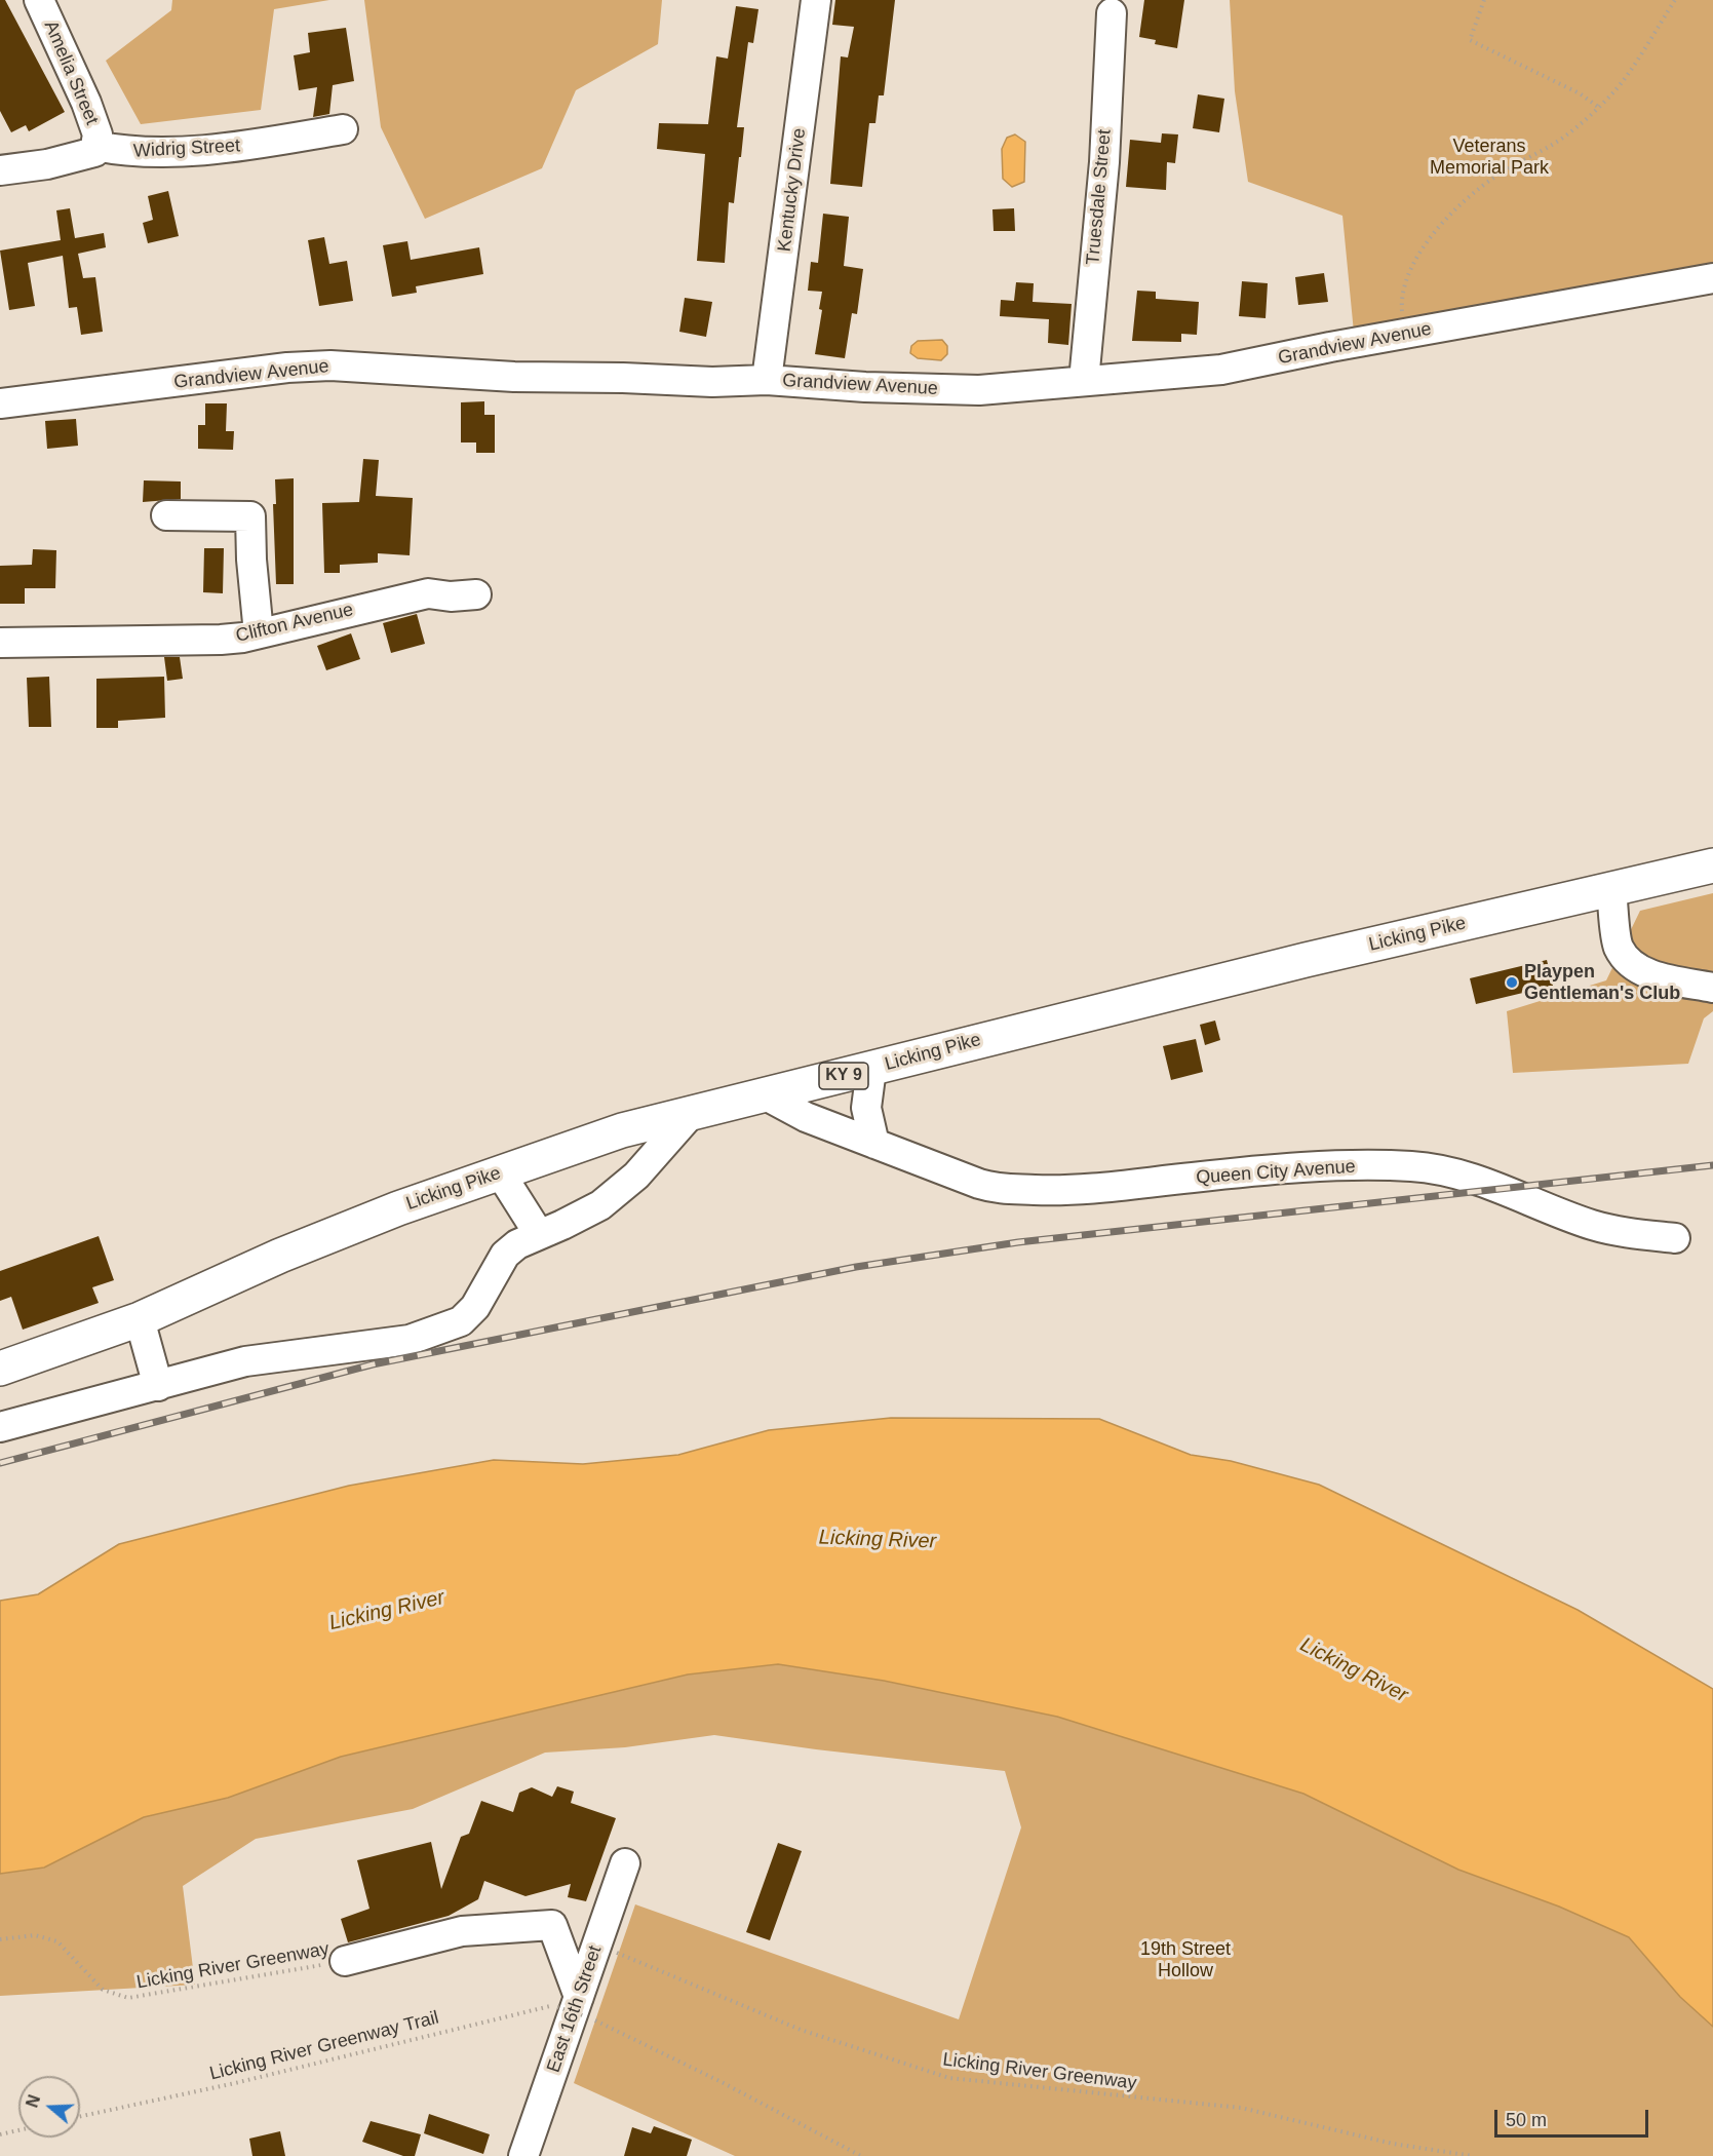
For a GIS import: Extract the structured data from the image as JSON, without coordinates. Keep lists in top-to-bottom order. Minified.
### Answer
{"streets":{"main road":["Licking Pike","KY 9"],"street":["Amelia Street","Widrig Street","Kentucky Drive","Truesdale Street","Grandview Avenue","Clifton Avenue","Queen City Avenue","East 16th Street"],"path":["Licking River Greenway","Licking River Greenway Trail"]},"crossings":[["Amelia Street","Widrig Street"],["Kentucky Drive","Grandview Avenue"],["Truesdale Street","Grandview Avenue"],["Licking Pike","Queen City Avenue"],["Licking River Greenway","East 16th Street"],["East 16th Street","Licking River Greenway Trail"]],"water":["Licking River"],"parks":["Veterans Memorial Park","19th Street Hollow"],"places":["Playpen Gentleman's Club"],"scale_bar":"50 m","north":"left"}
